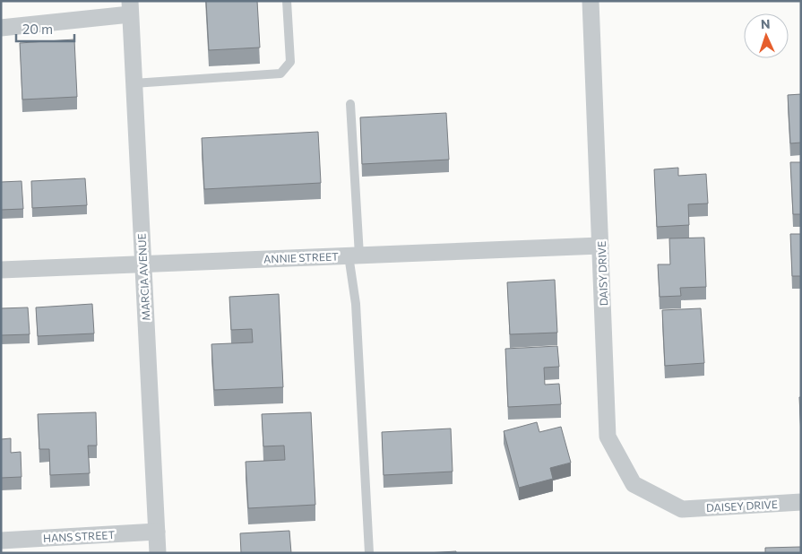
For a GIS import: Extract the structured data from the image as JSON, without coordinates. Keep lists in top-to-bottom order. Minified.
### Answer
{"streets":{"street":["ANNIE STREET","DAISY DRIVE","MARCIA AVENUE","DAISEY DRIVE","HANS STREET"]},"crossings":[["ANNIE STREET","DAISY DRIVE"],["ANNIE STREET","MARCIA AVENUE"],["DAISY DRIVE","DAISEY DRIVE"],["MARCIA AVENUE","HANS STREET"]],"scale_bar":"20 m","north":"top"}
